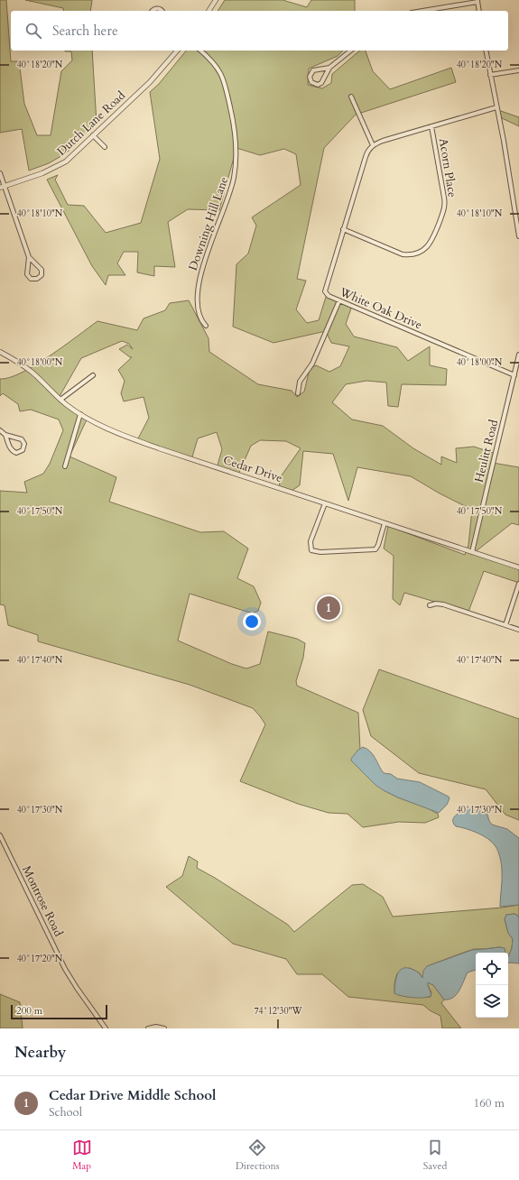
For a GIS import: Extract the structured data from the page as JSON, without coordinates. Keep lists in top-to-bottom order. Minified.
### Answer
{"streets":{"street":["Dutch Lane Road","Acorn Place","Downing Hill Lane","White Oak Drive","Heulitt Road","Cedar Drive","Montrose Road"]},"crossings":[["Acorn Place","White Oak Drive"],["White Oak Drive","Heulitt Road"],["Heulitt Road","Cedar Drive"]],"scale_bar":"200 m","page":{"search":"Search here","pins":"1","scale":"200 m","heading":"Nearby","list":[{"mark":"1","name":"Cedar Drive Middle School","note":"School","value":"160 m"}],"nav":["Map","Directions","Saved"]},"coordinates":["40°18'20\"N","40°18'10\"N","40°18'00\"N","40°17'50\"N","40°17'40\"N","40°17'30\"N","40°17'20\"N","74°12'30\"W"]}
